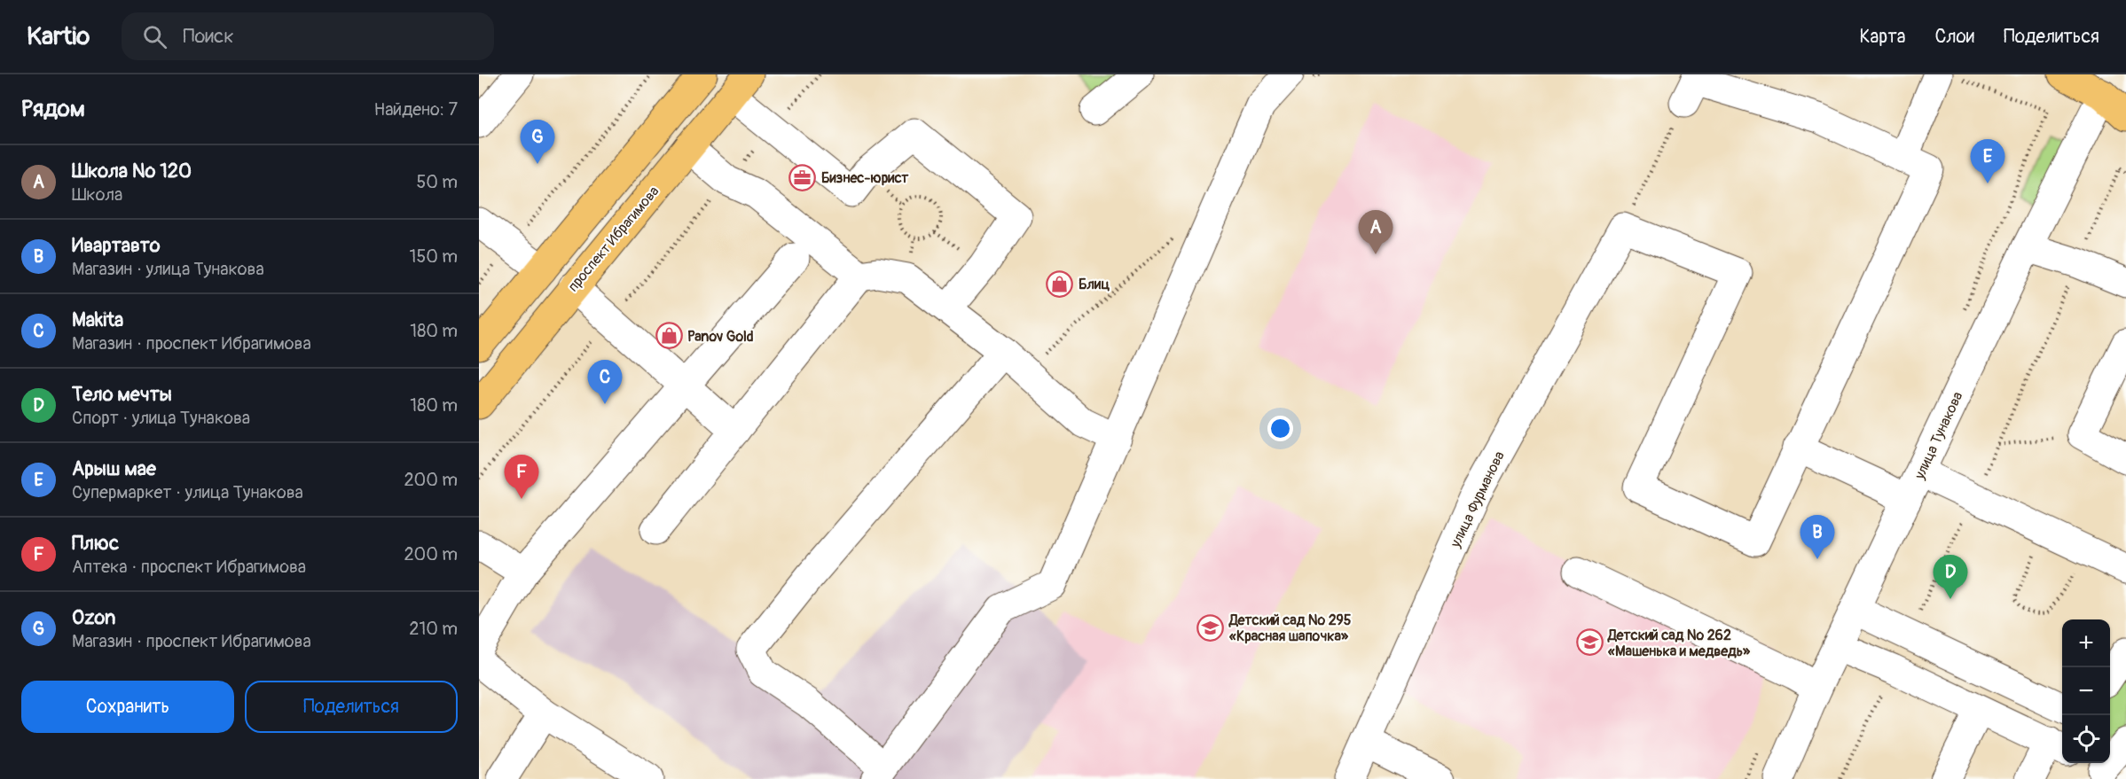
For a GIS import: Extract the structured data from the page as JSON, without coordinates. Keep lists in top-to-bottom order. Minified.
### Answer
{"streets":{"main road":["проспект Ибрагимова"],"street":["улица Тунакова","улица Фурманова"]},"places":{"office":["Бизнес-юрист"],"shop":["Блиц","Panov Gold"],"school or university":["Детский сад № 295 «Красная шапочка»","Детский сад № 262 «Машенька и медведь»"]},"page":{"header":"Kartio","search":"Поиск","nav":["Карта","Слои","Поделиться"],"heading":["Рядом","Найдено: 7"],"pins":["G","E","A","C","F","B","D"],"list":[{"mark":"A","name":"Школа № 120","note":"Школа","value":"50 m"},{"mark":"B","name":"Ивартавто","note":"Магазин · улица Тунакова","value":"150 m"},{"mark":"C","name":"Makita","note":"Магазин · проспект Ибрагимова","value":"180 m"},{"mark":"D","name":"Тело мечты","note":"Спорт · улица Тунакова","value":"180 m"},{"mark":"E","name":"Арыш мае","note":"Супермаркет · улица Тунакова","value":"200 m"},{"mark":"F","name":"Плюс","note":"Аптека · проспект Ибрагимова","value":"200 m"},{"mark":"G","name":"Ozon","note":"Магазин · проспект Ибрагимова","value":"210 m"}],"map_buttons":["+","−"],"buttons":["Сохранить","Поделиться"]}}
